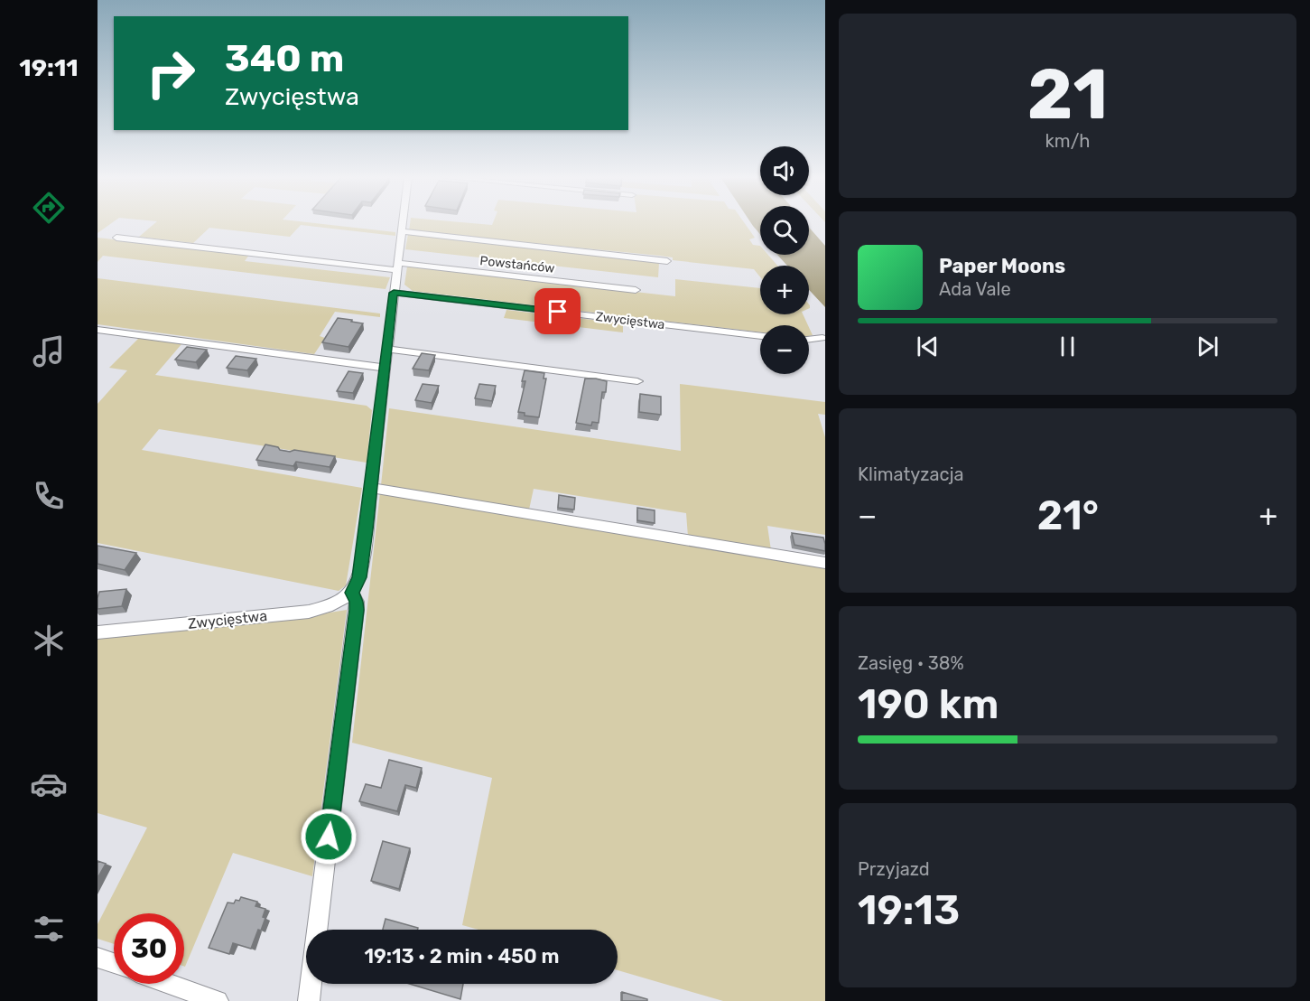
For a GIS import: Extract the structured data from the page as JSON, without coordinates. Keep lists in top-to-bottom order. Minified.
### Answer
{"streets":{"street":["Powstańców","Zwycięstwa"]},"page":{"tabs":"19:11","tile":[["21","km/h"],"Klimatyzacja",["Zasięg · 38%","190 km"],["Przyjazd","19:13"]],"turn":["340 m","Zwycięstwa"],"map_buttons":["+","−"],"song":["Paper Moons","Ada Vale"],"heat":["−","21°","+"],"limit":"30","trip":"19:13 · 2 min · 450 m"}}
